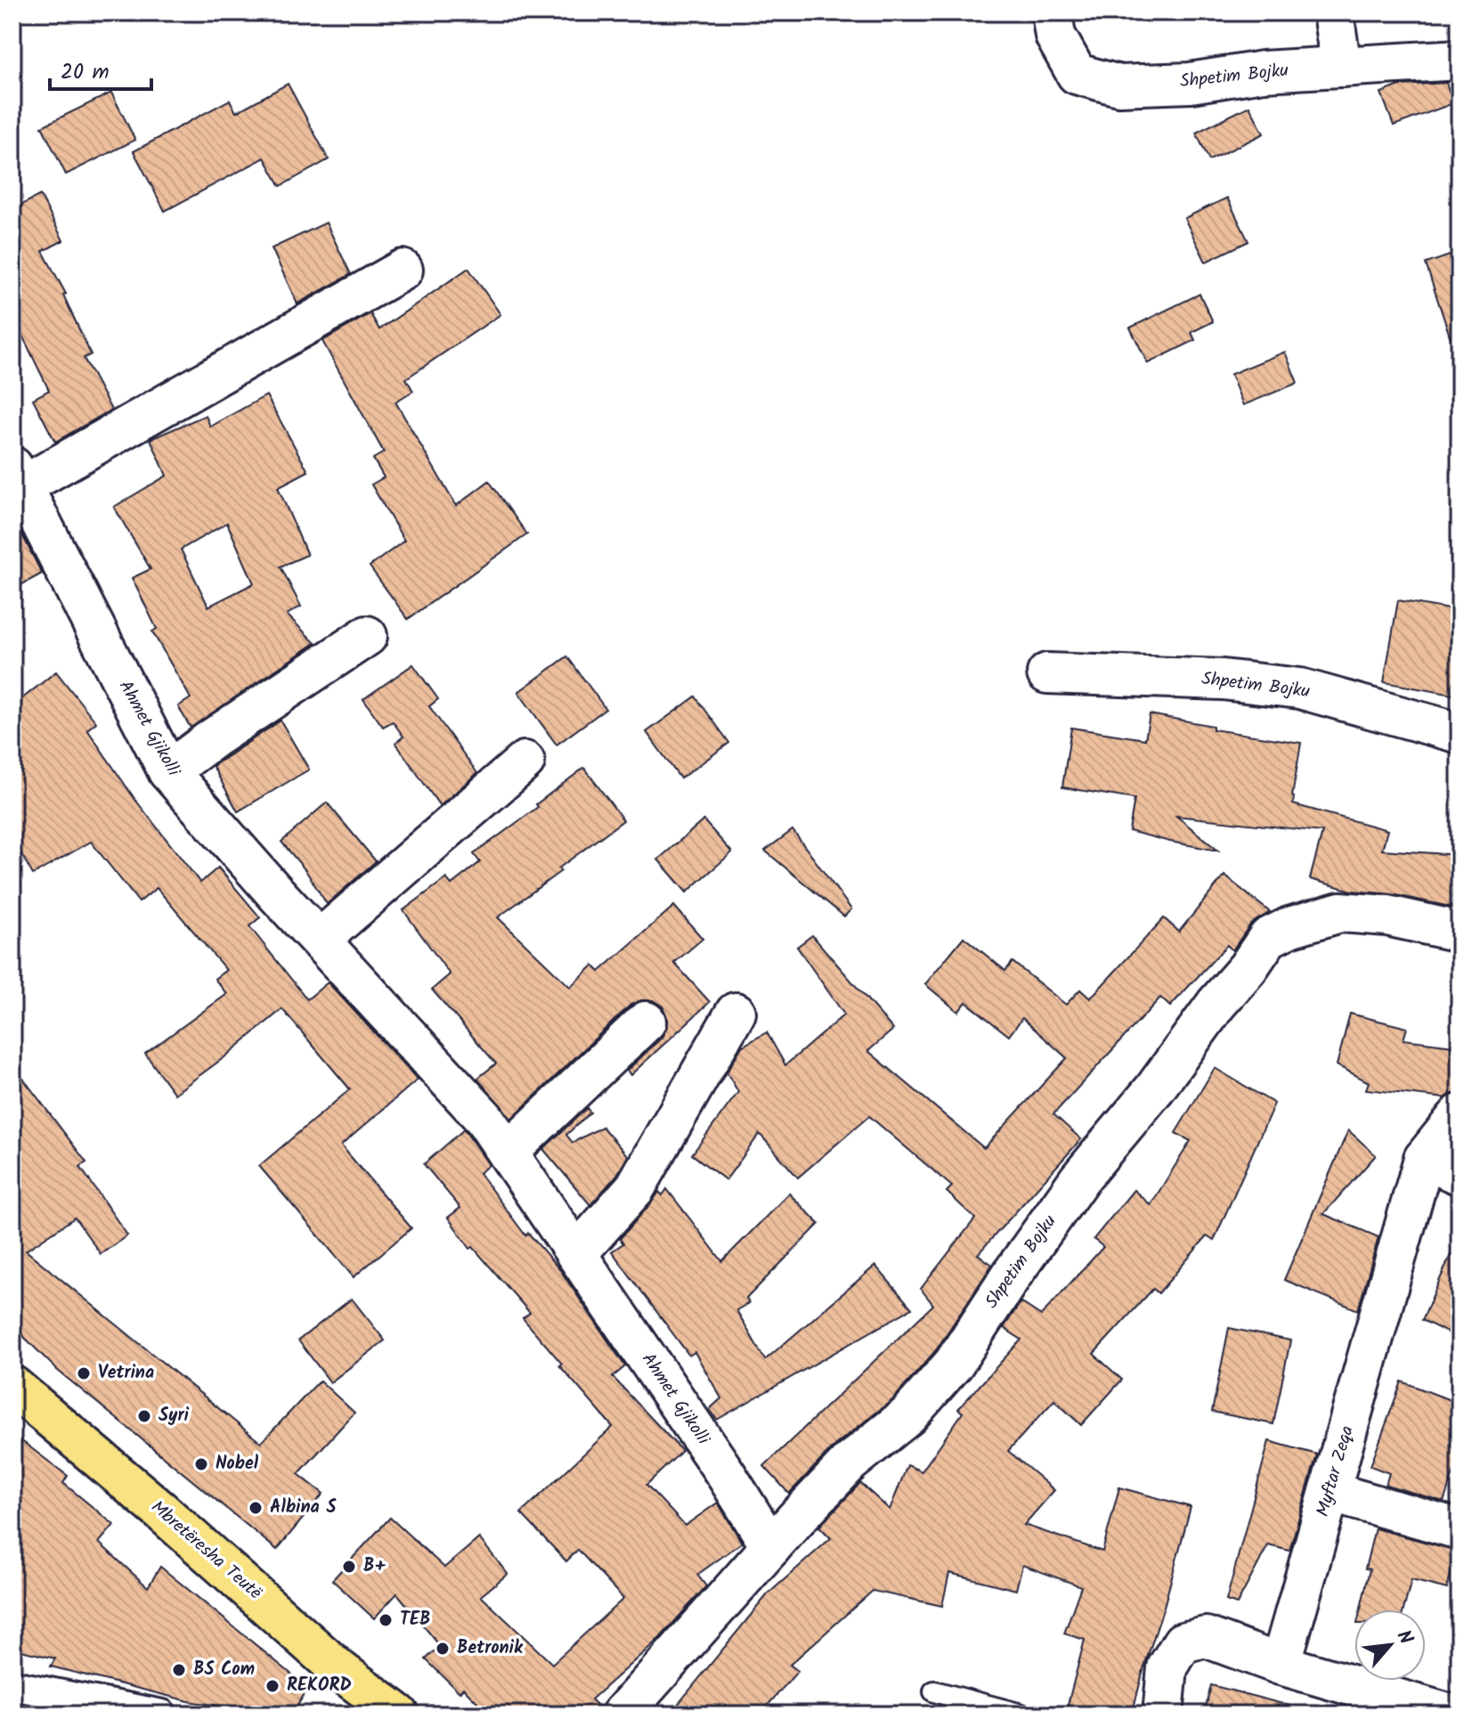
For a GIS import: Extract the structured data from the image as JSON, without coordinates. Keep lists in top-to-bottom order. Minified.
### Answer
{"streets":{"main road":["Mbretëresha Teutë"],"street":["Shpetim Bojku","Ahmet Gjikolli","Myftar Zeqa"]},"crossings":[["Shpetim Bojku","Ahmet Gjikolli"]],"places":["Vetrina","Syri","Nobel","Albina S","B+","TEB","Betronik","BS Com","REKORD"],"scale_bar":"20 m","north":"top right"}
